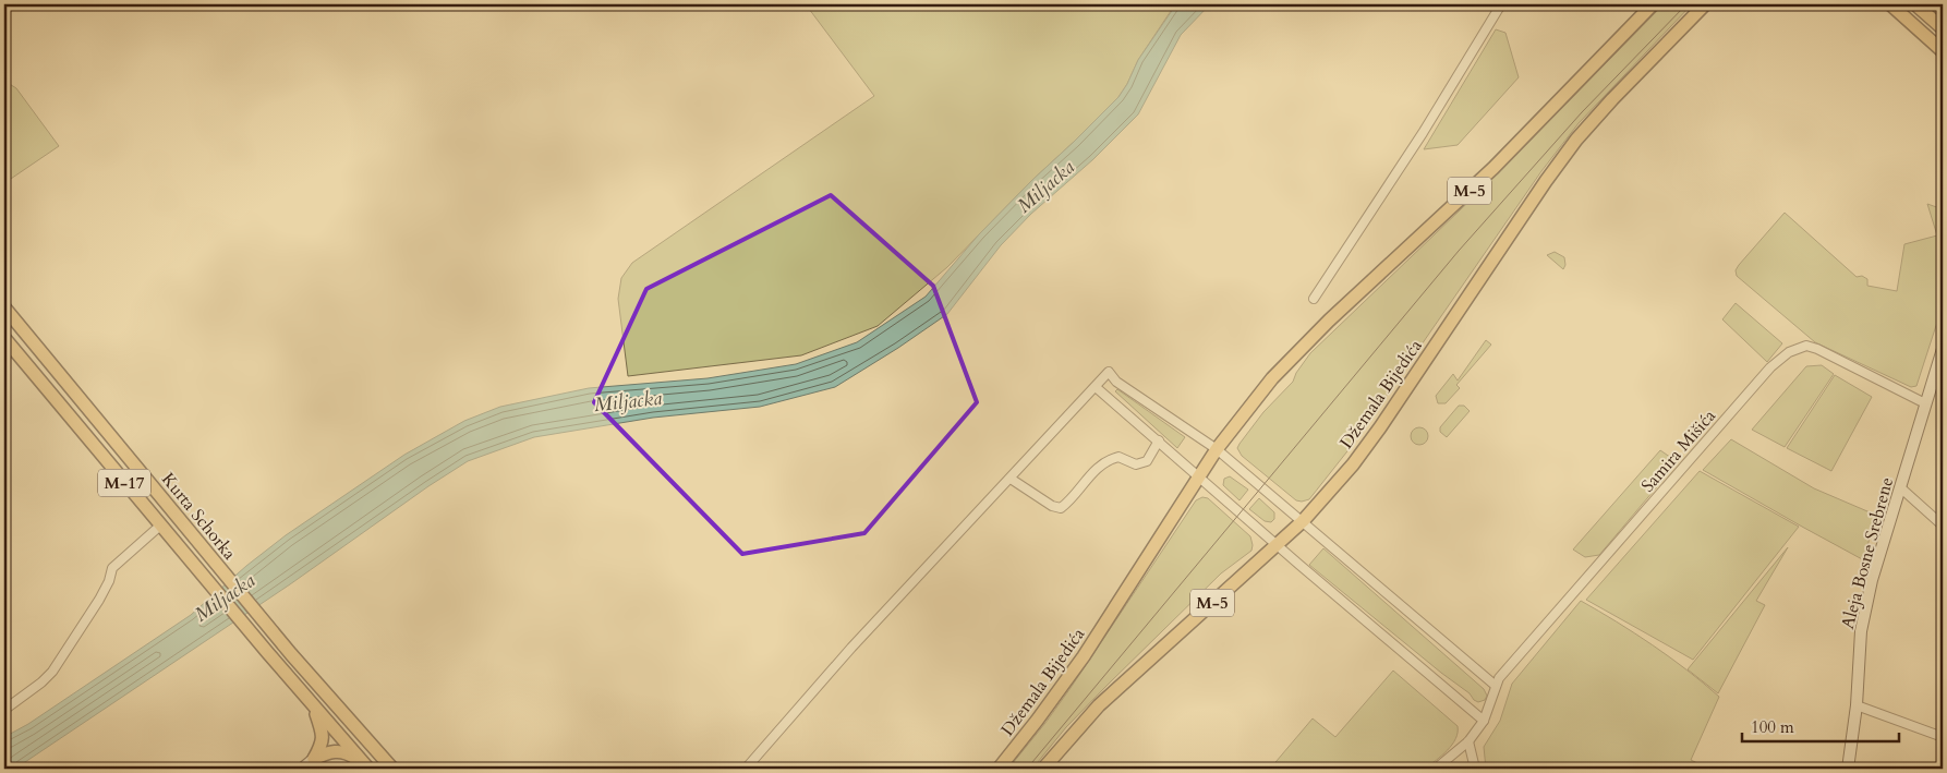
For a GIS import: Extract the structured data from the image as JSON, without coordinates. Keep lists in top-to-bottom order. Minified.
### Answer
{"streets":{"main road":["M-5","Džemala Bijedića","M-17","Kurta Schorka"],"street":["Samira Mišića","Aleja Bosne Srebrene"]},"crossings":[["Samira Mišića","Aleja Bosne Srebrene"]],"water":["Miljacka"],"scale_bar":"100 m"}
